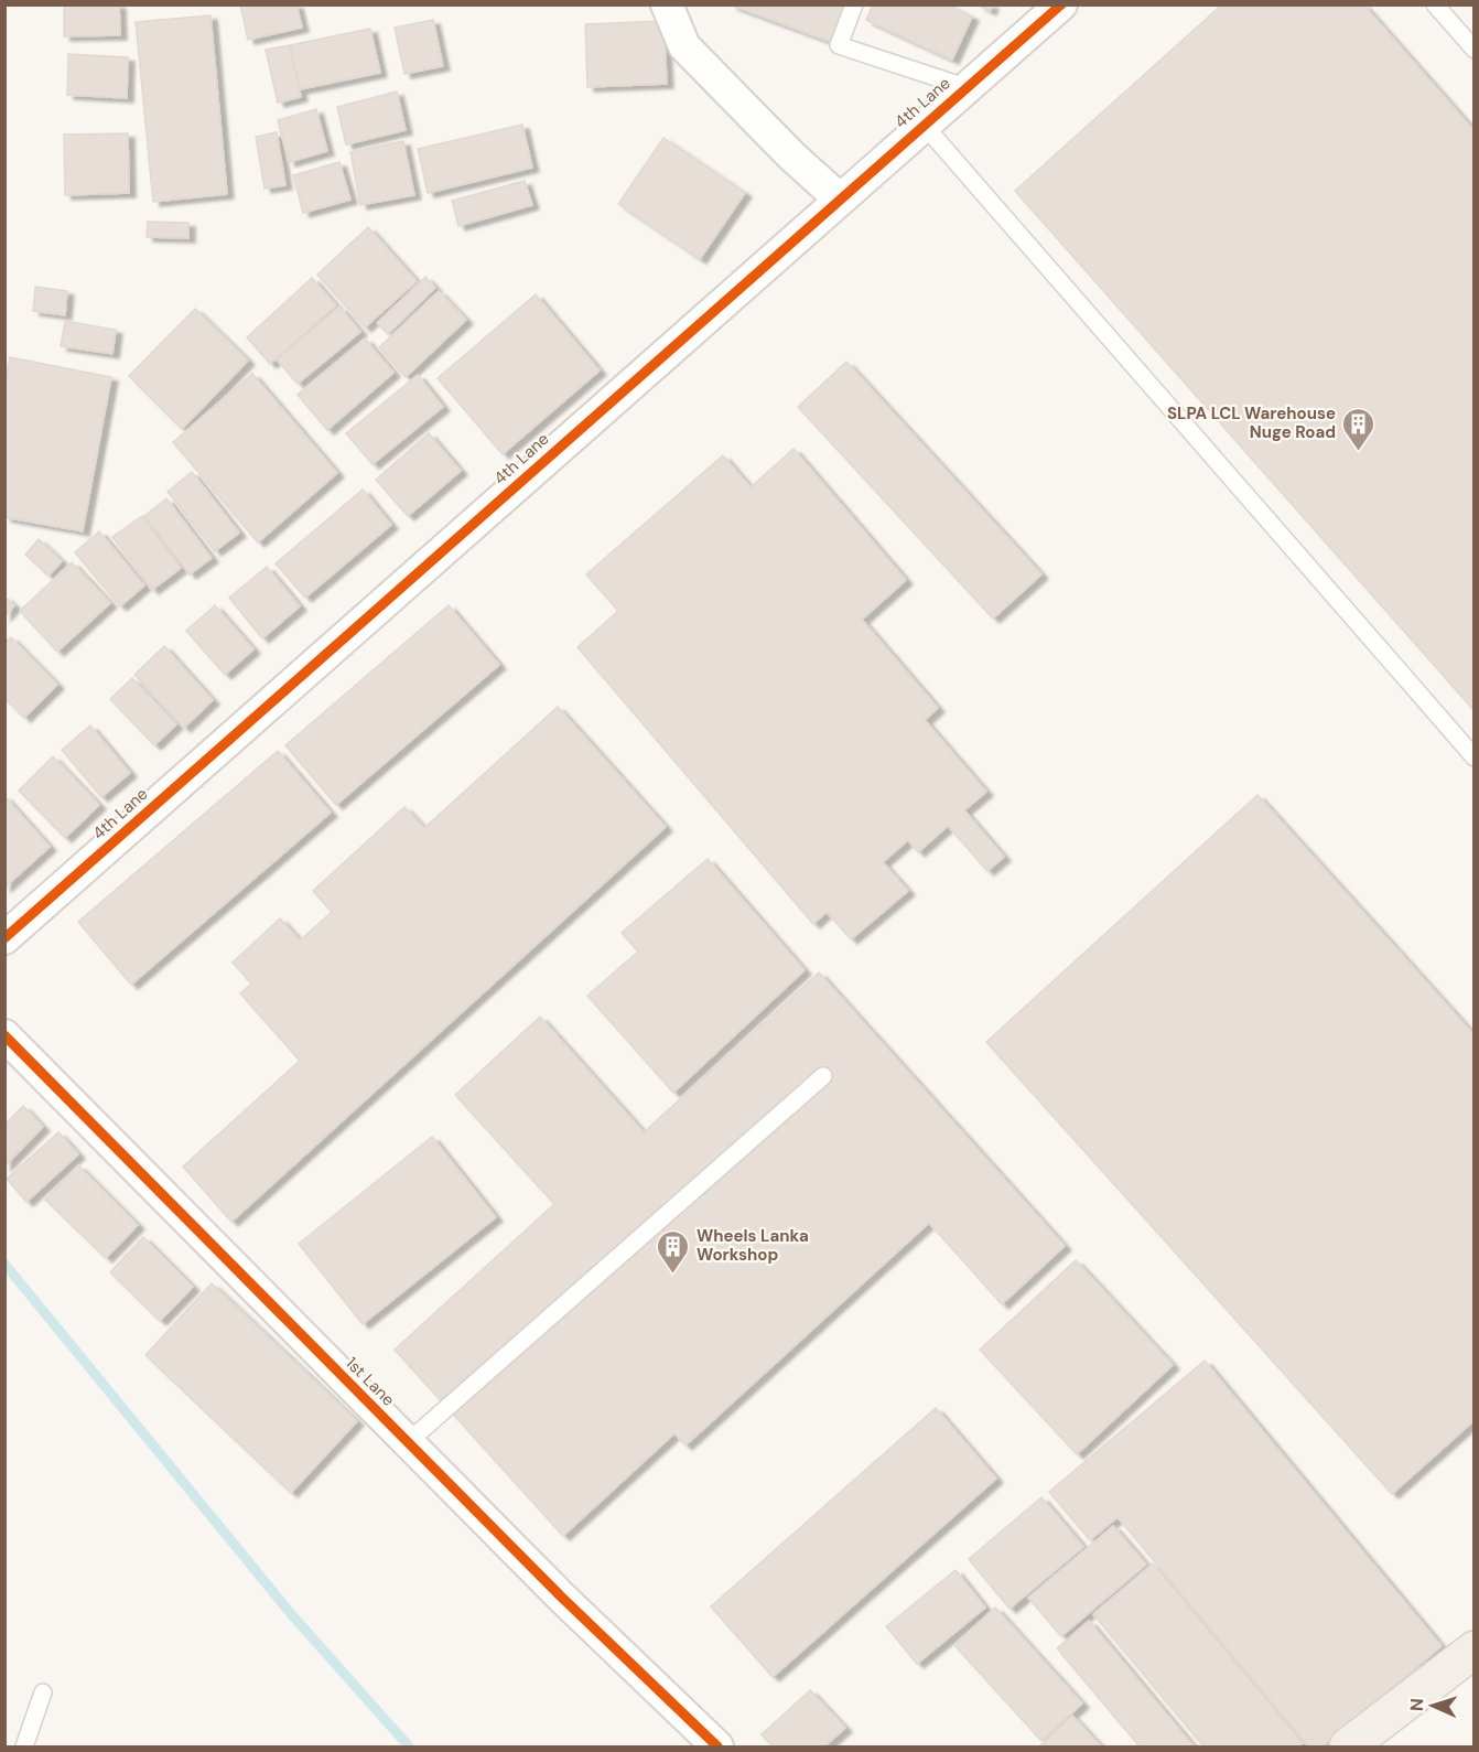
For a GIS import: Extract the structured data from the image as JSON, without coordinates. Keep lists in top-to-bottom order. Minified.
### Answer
{"streets":{"street":["4th Lane","1st Lane"]},"places":{"building":["SLPA LCL Warehouse Nuge Road","Wheels Lanka Workshop"]},"north":"left"}
